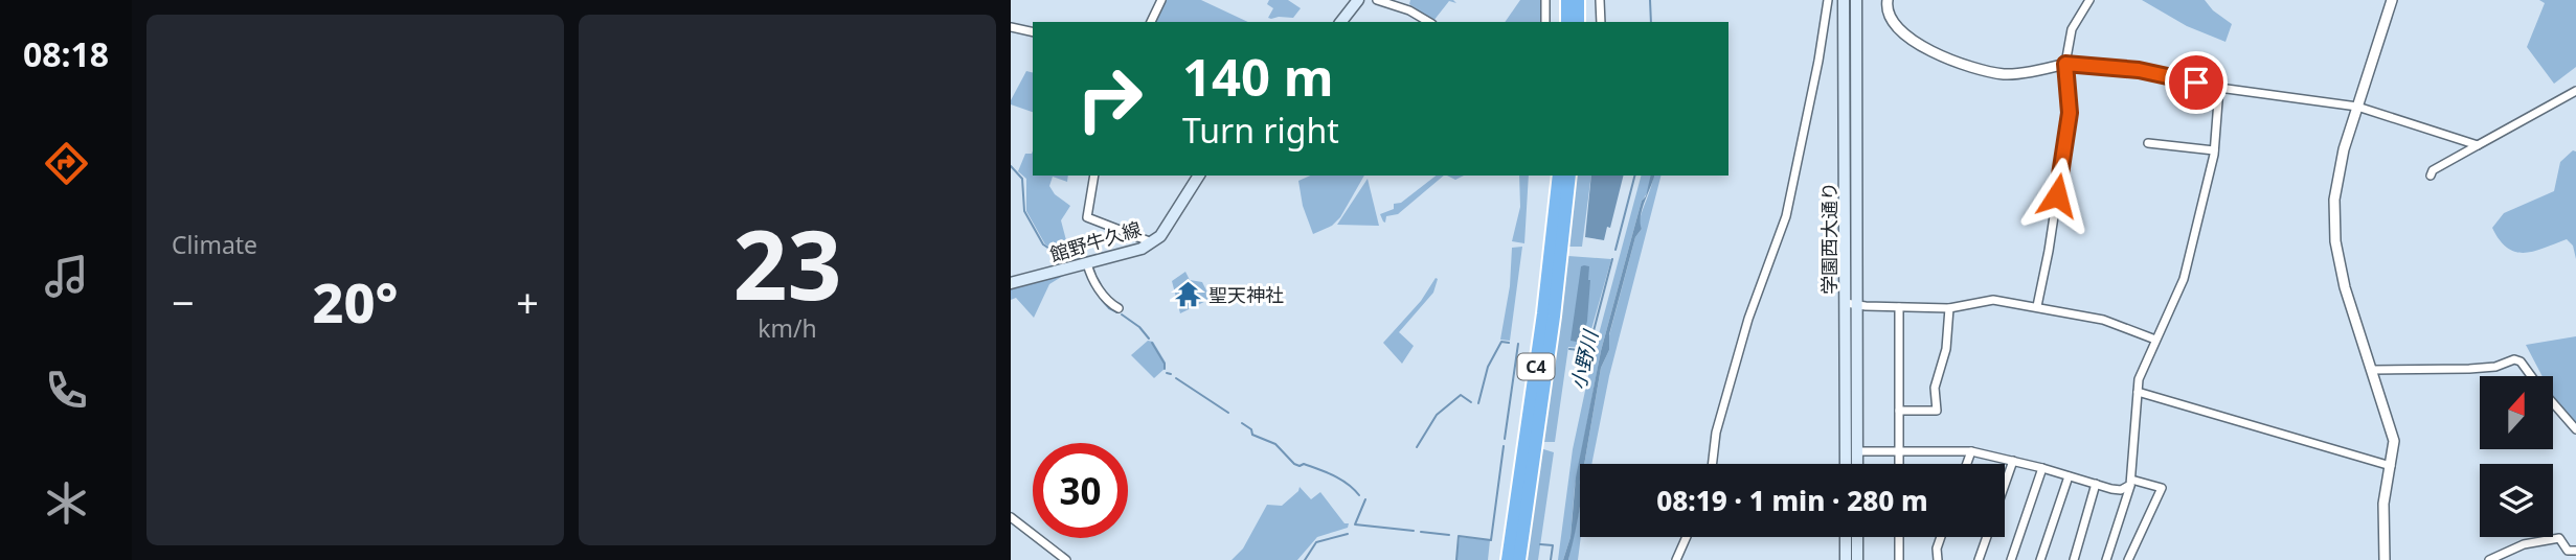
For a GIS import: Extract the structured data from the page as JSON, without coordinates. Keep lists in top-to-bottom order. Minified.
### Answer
{"streets":{"highway":["C4"],"main road":["学園西大通り","館野牛久線"]},"water":["小野川"],"places":{"temple":["聖天神社"]},"north":"top","page":{"tabs":"08:18","tile":["Climate",["23","km/h"]],"turn":["140 m","Turn right"],"heat":["−","20°","+"],"limit":"30","trip":"08:19 · 1 min · 280 m"}}
